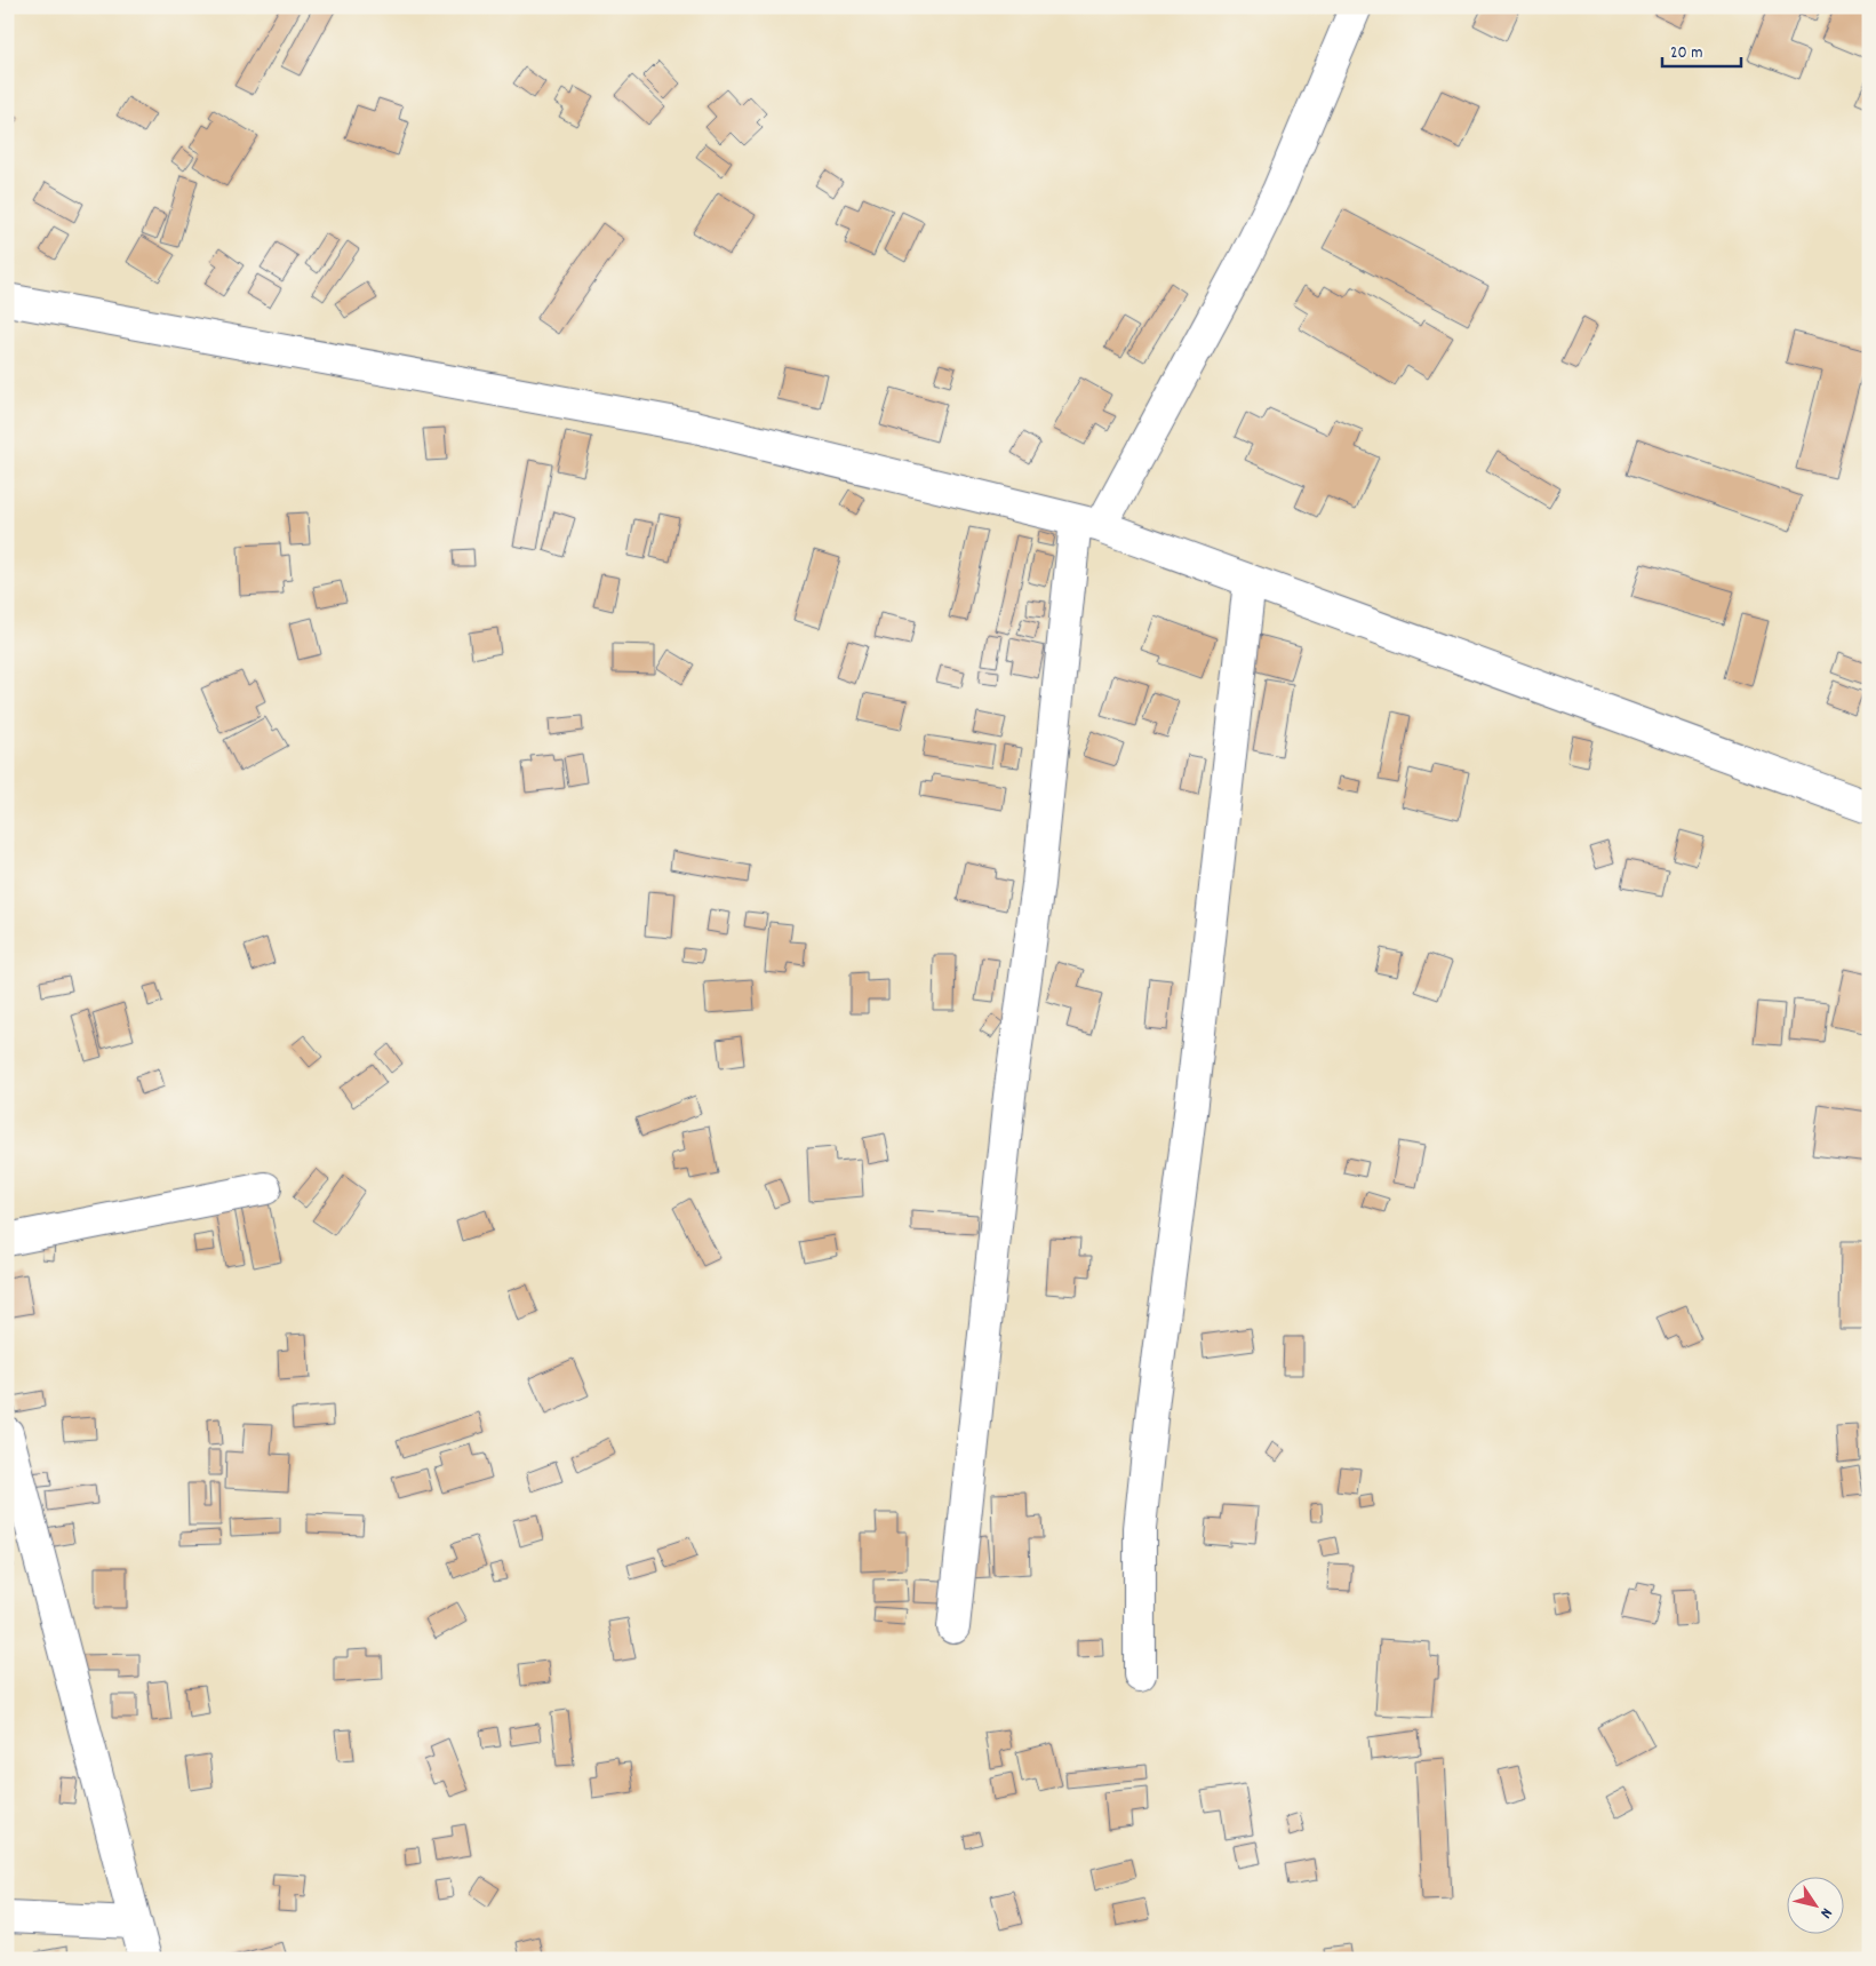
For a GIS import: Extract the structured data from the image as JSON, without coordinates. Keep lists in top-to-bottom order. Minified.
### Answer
{"scale_bar":"20 m","north":"bottom right"}
